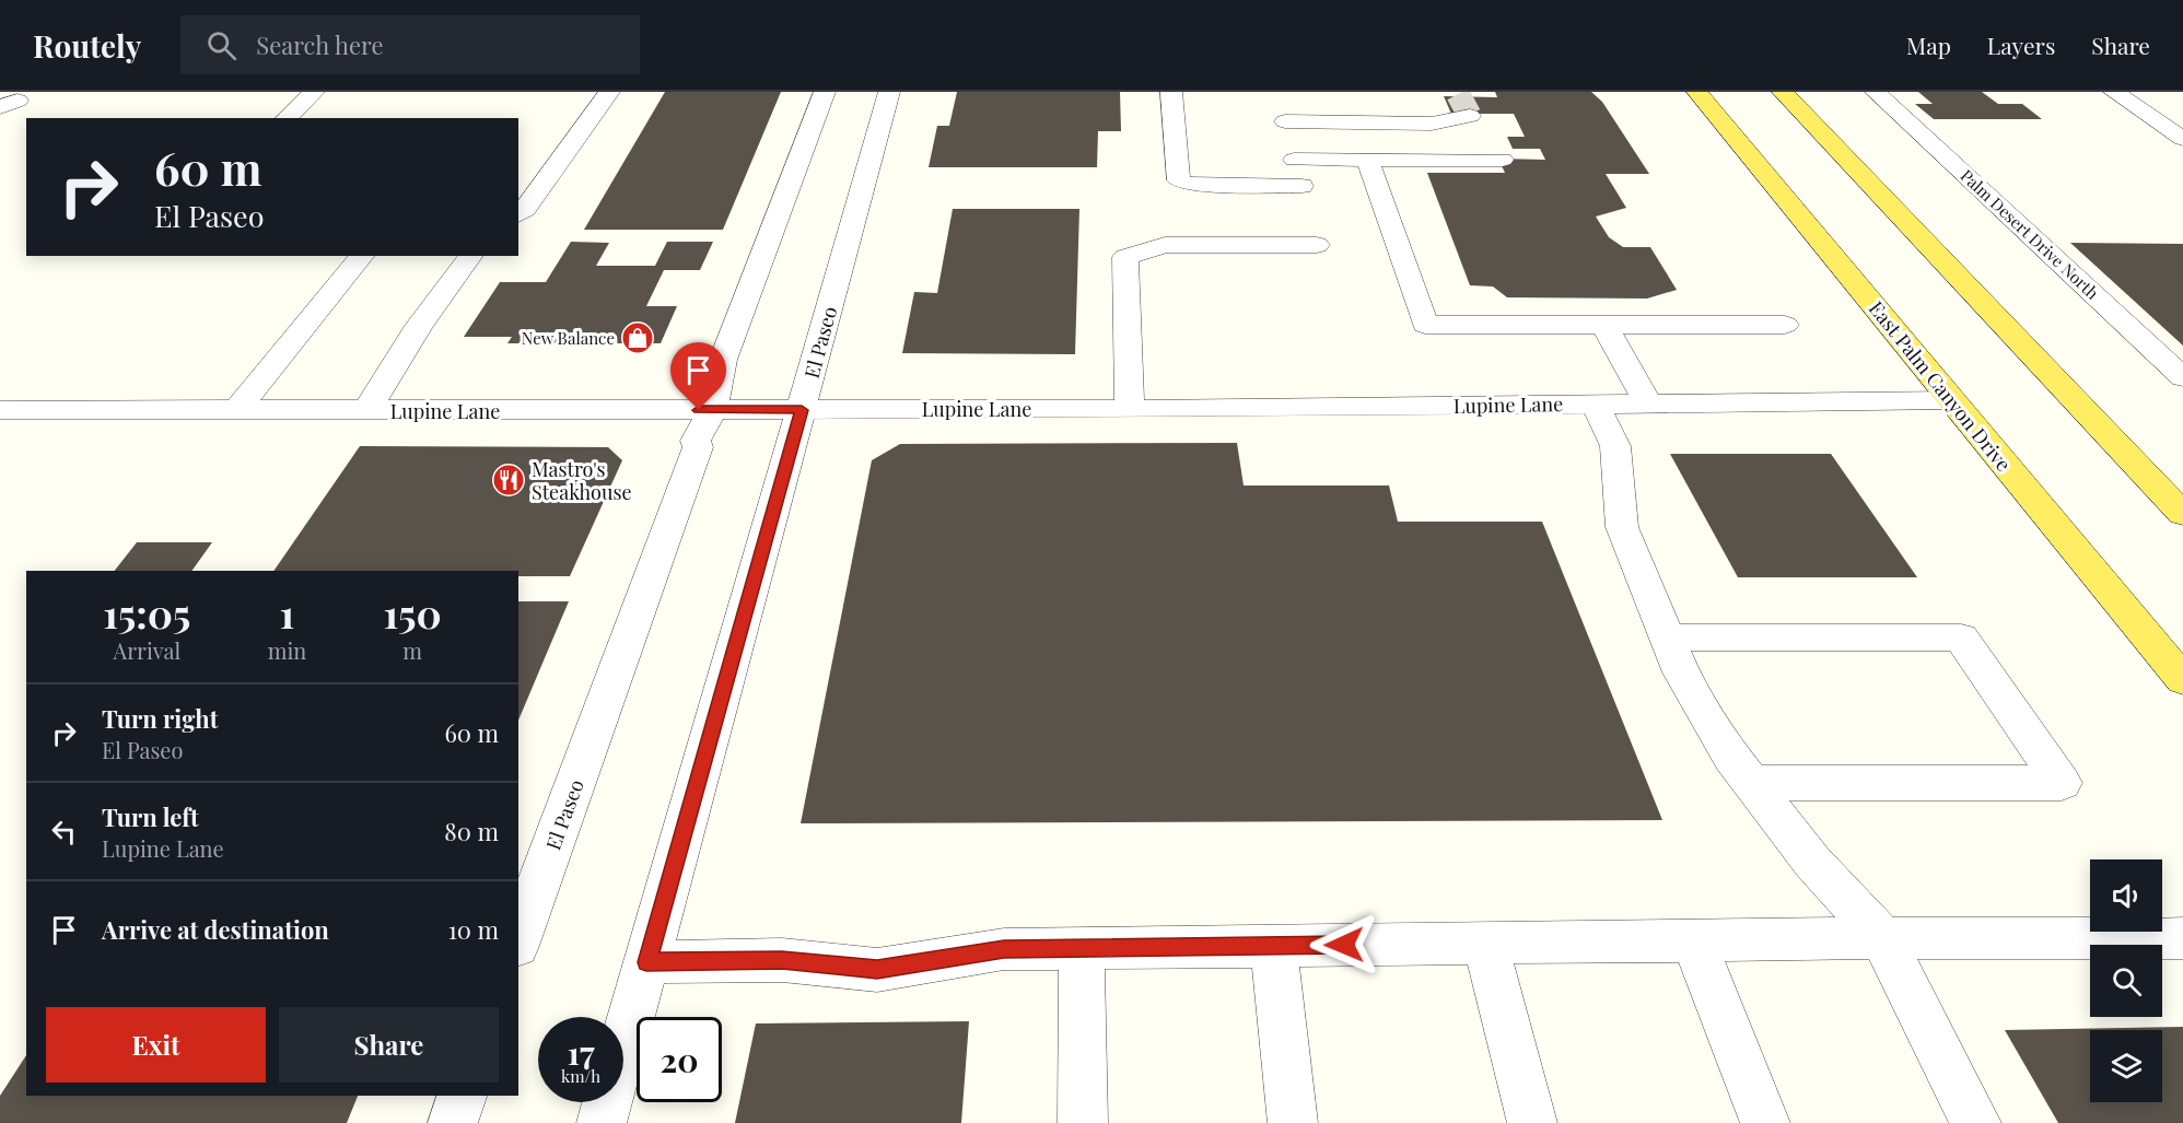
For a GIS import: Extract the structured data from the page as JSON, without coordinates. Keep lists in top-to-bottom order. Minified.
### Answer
{"streets":{"main road":["East Palm Canyon Drive"],"street":["Palm Desert Drive North","El Paseo","Lupine Lane"]},"crossings":[["El Paseo","Lupine Lane"],["East Palm Canyon Drive","Lupine Lane"]],"places":{"shop":["New Balance"],"restaurant":["Mastro's Steakhouse"]},"page":{"header":"Routely","search":"Search here","nav":["Map","Layers","Share"],"turn":["60 m","El Paseo"],"eta":["15:05","Arrival","1","min","150","m"],"list":[{"name":"Turn right","note":"El Paseo","value":"60 m"},{"name":"Turn left","note":"Lupine Lane","value":"80 m"},{"name":"Arrive at destination","value":"10 m"}],"buttons":["Exit","Share"],"speed":"17 km/h","limit":"20"}}
